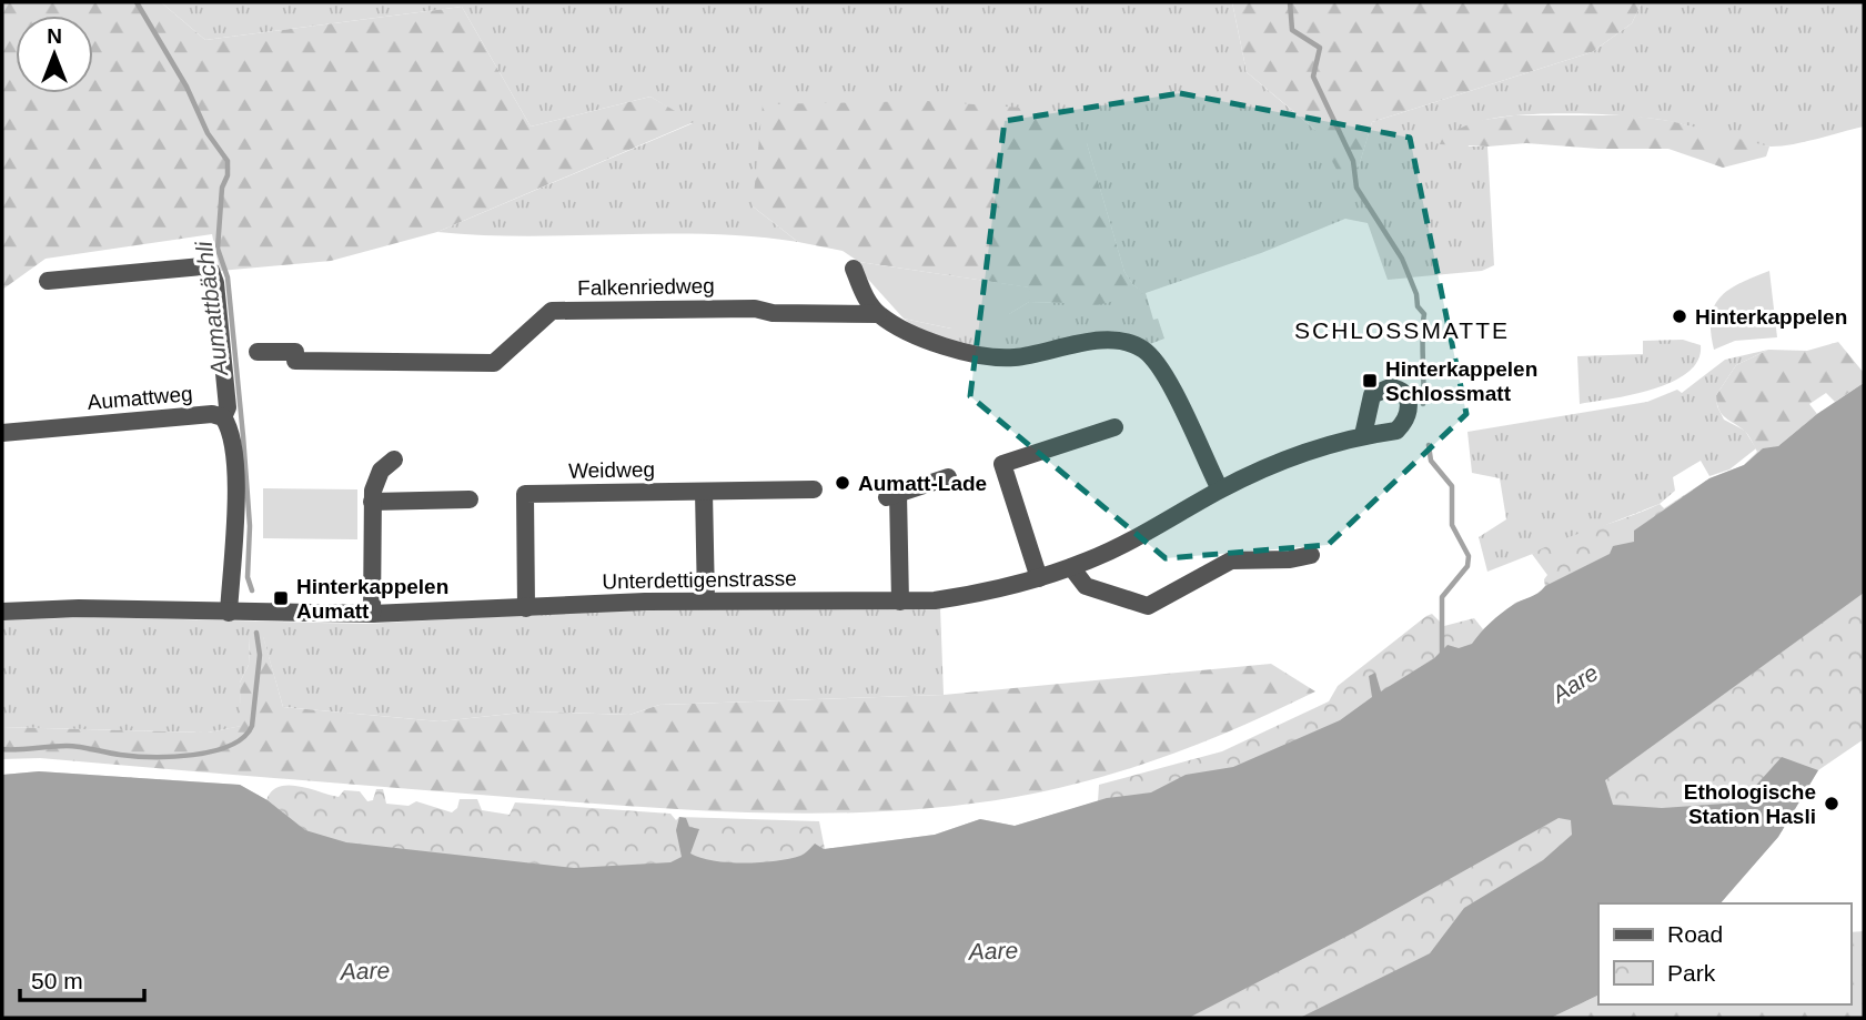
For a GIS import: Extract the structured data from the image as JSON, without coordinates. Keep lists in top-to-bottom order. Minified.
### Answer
{"streets":{"street":["Falkenriedweg","Aumattweg","Weidweg","Unterdettigenstrasse"]},"crossings":[["Falkenriedweg","Unterdettigenstrasse"],["Aumattweg","Unterdettigenstrasse"],["Weidweg","Unterdettigenstrasse"]],"districts":["SCHLOSSMATTE"],"water":["Aumattbächli","Aare"],"places":{"other":["Hinterkappelen","Aumatt-Lade","Ethologische Station Hasli"],"transit":["Hinterkappelen Schlossmatt","Hinterkappelen Aumatt"]},"legend":["Road","Park"],"scale_bar":"50 m","north":"top"}
